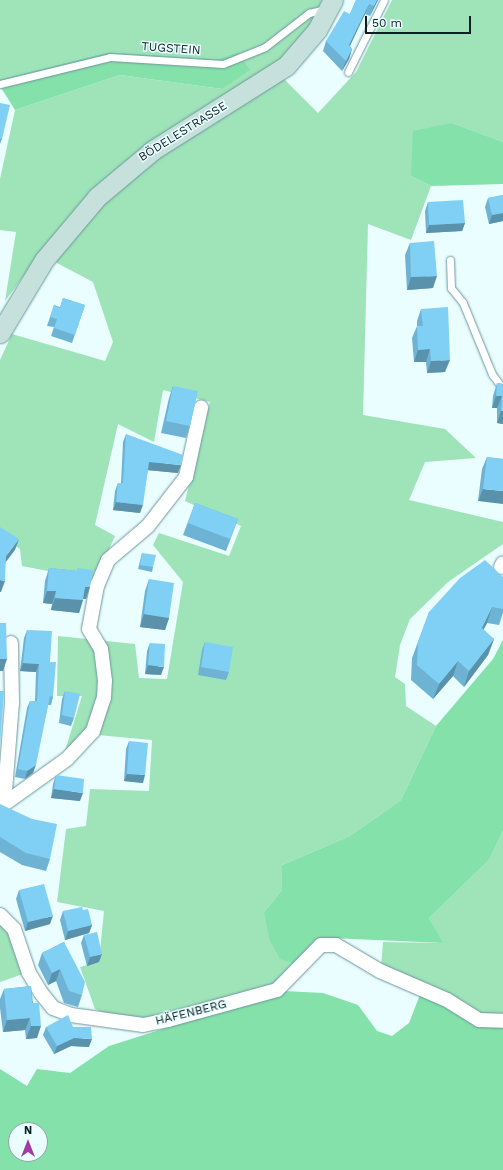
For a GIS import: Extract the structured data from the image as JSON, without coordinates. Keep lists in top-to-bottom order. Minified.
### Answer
{"streets":{"main road":["BÖDELESTRASSE"],"street":["HÄFENBERG"],"lane":["TUGSTEIN"]},"crossings":[["TUGSTEIN","BÖDELESTRASSE"]],"scale_bar":"50 m","north":"top"}
